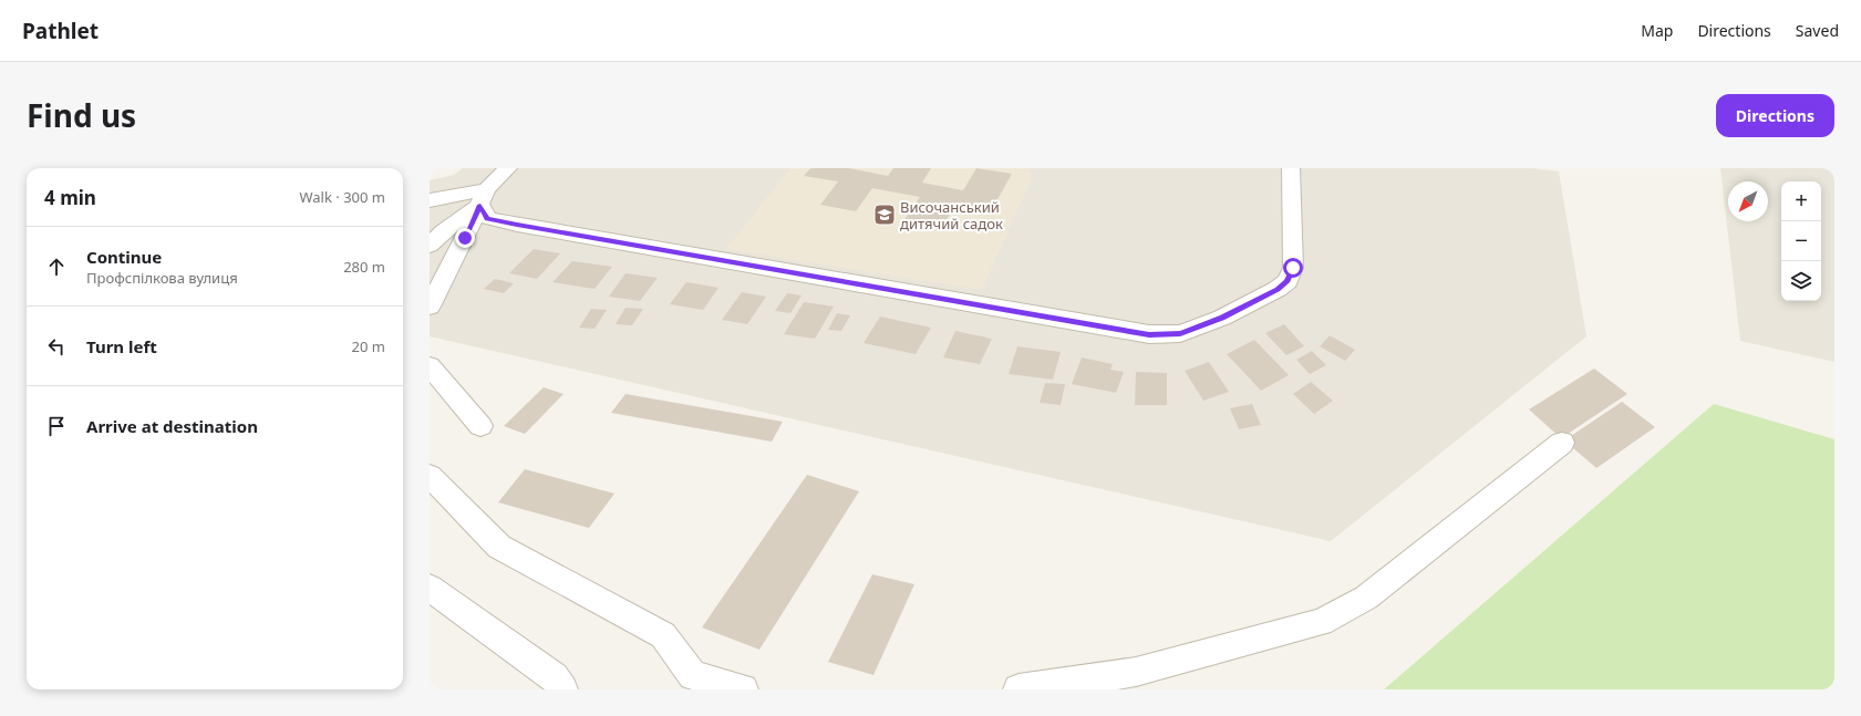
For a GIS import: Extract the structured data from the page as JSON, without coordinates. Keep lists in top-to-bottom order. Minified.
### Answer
{"places":{"school or university":["Височанський дитячий садок"]},"north":"bottom left","page":{"header":"Pathlet","nav":["Map","Directions","Saved"],"title":"Find us","buttons":"Directions","heading":["4 min","Walk · 300 m"],"map_buttons":["+","−"],"list":[["Continue","Профспілкова вулиця","280 m"],["Turn left","20 m"],"Arrive at destination"]}}
